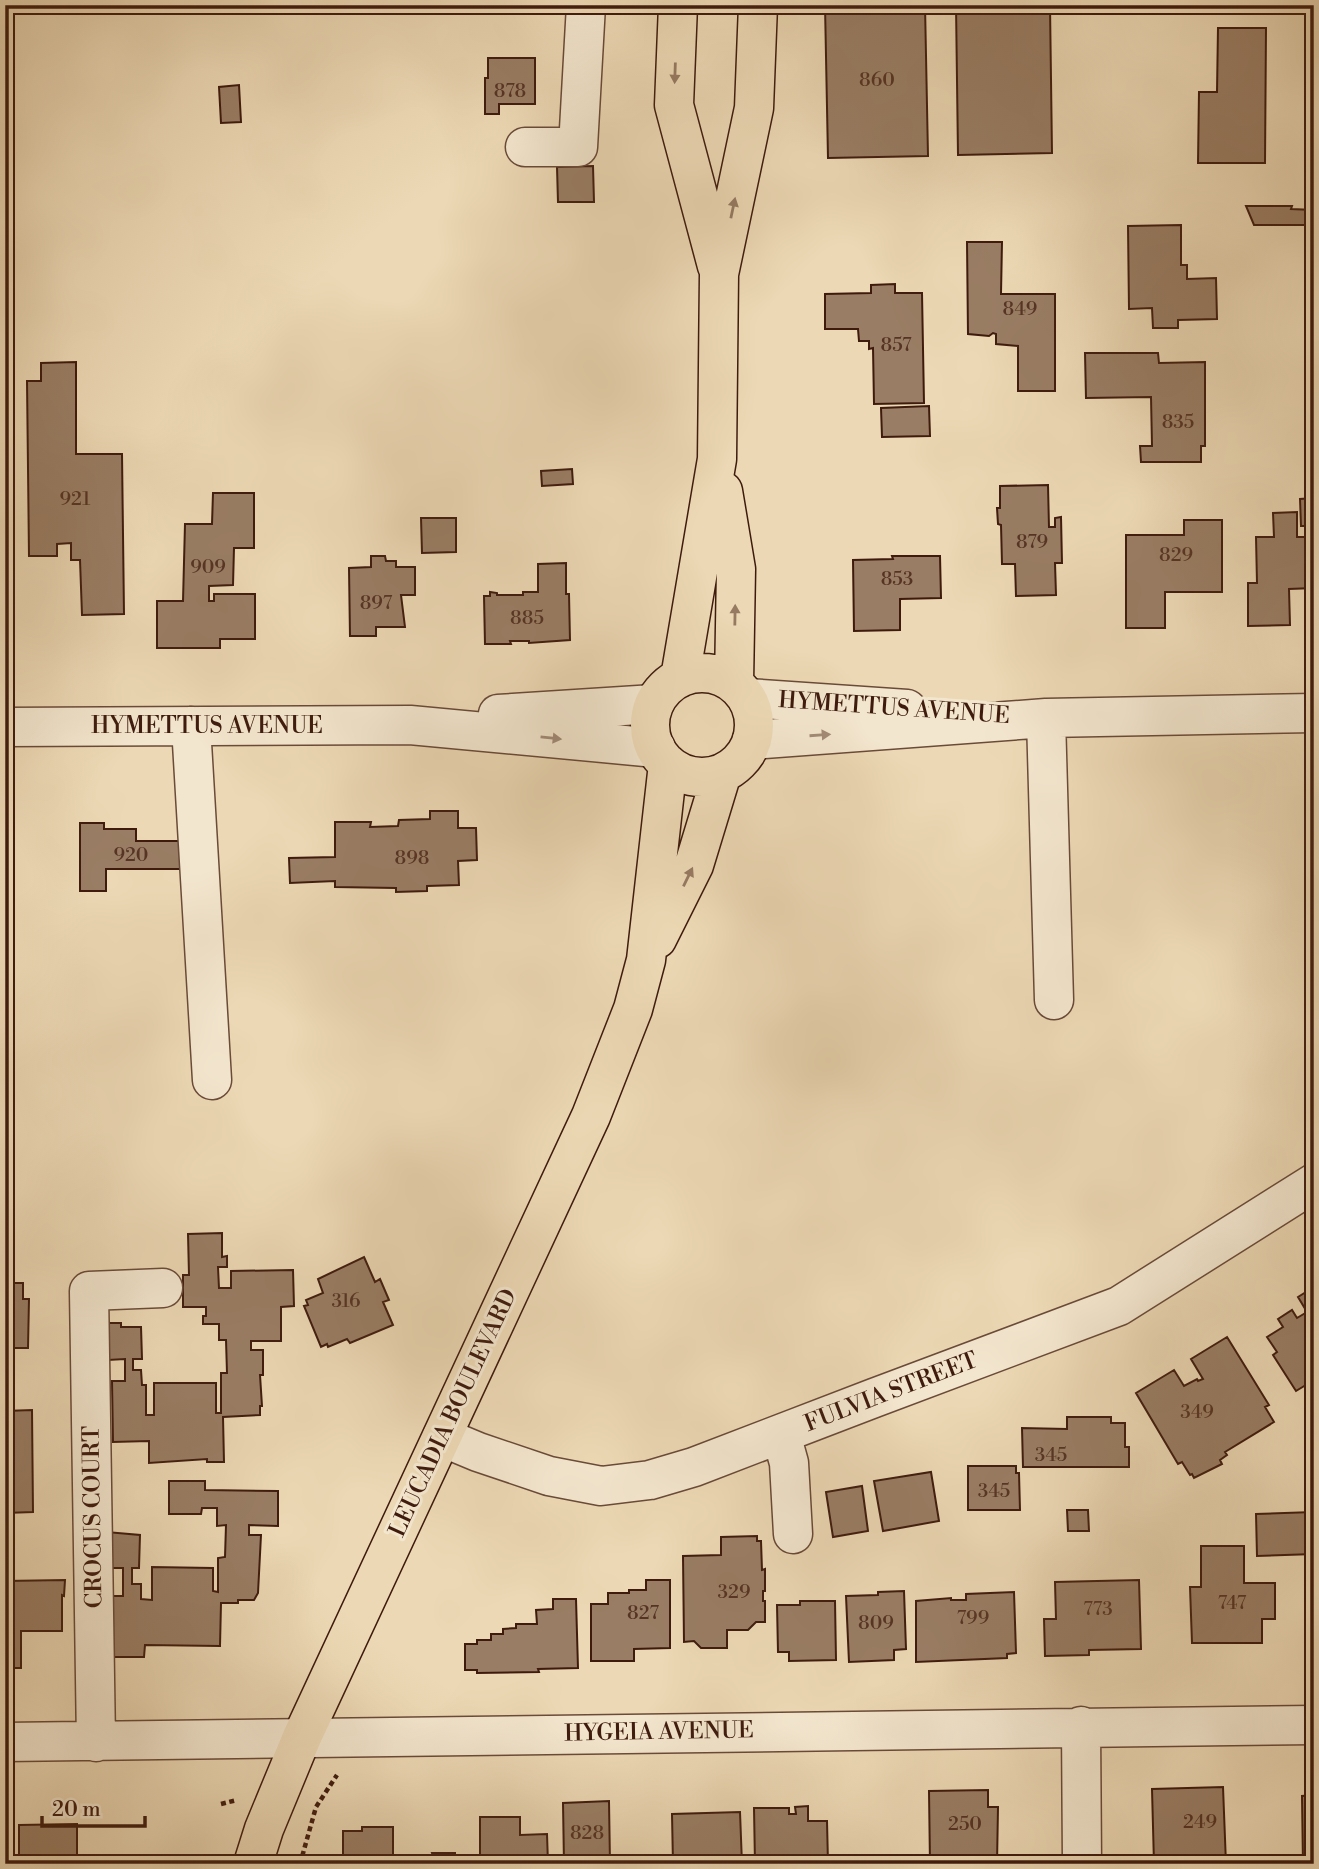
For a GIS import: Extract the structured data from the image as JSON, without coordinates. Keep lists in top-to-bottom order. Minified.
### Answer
{"streets":{"main road":["LEUCADIA BOULEVARD"],"street":["HYMETTUS AVENUE","FULVIA STREET","CROCUS COURT","HYGEIA AVENUE"]},"crossings":[["HYMETTUS AVENUE","LEUCADIA BOULEVARD"],["FULVIA STREET","LEUCADIA BOULEVARD"],["LEUCADIA BOULEVARD","HYGEIA AVENUE"],["CROCUS COURT","HYGEIA AVENUE"]],"house_numbers":["860","878","849","857","835","921","879","829","909","853","897","885","920","898","316","349","345","345","329","747","773","827","799","809","249","250","828"],"scale_bar":"20 m"}
